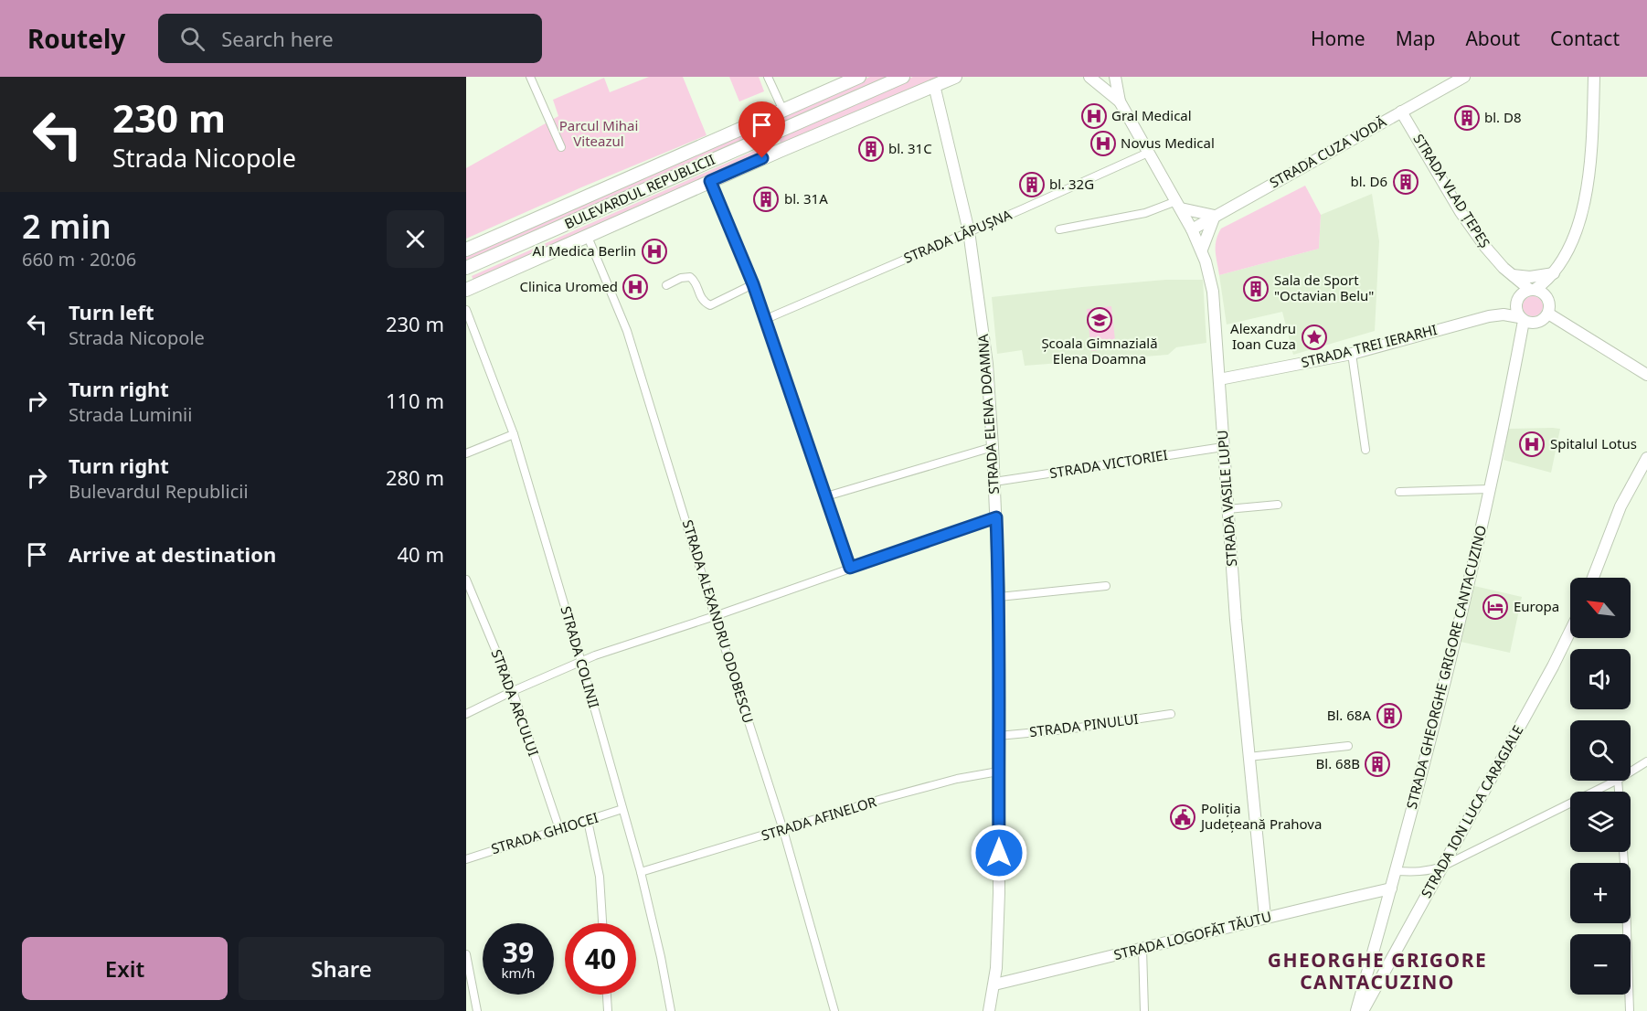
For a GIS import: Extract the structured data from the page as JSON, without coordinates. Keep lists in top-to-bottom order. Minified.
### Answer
{"streets":{"main road":["STRADA CUZA VODĂ","STRADA VLAD ȚEPEȘ","BULEVARDUL REPUBLICII","STRADA TREI IERARHI","STRADA ELENA DOAMNA","STRADA VASILE LUPU","STRADA GHEORGHE GRIGORE CANTACUZINO","STRADA ION LUCA CARAGIALE","STRADA LOGOFĂT TĂUTU"],"street":["STRADA LĂPUȘNA","STRADA VICTORIEI","STRADA ALEXANDRU ODOBESCU","STRADA COLINII","STRADA ARCULUI","STRADA PINULUI","STRADA AFINELOR","STRADA GHIOCEI"]},"crossings":[["STRADA CUZA VODĂ","STRADA VLAD ȚEPEȘ"],["STRADA CUZA VODĂ","STRADA VASILE LUPU"],["STRADA VLAD ȚEPEȘ","STRADA TREI IERARHI"],["STRADA VLAD ȚEPEȘ","STRADA GHEORGHE GRIGORE CANTACUZINO"],["BULEVARDUL REPUBLICII","STRADA ELENA DOAMNA"],["BULEVARDUL REPUBLICII","STRADA ALEXANDRU ODOBESCU"],["STRADA LĂPUȘNA","STRADA ELENA DOAMNA"],["STRADA LĂPUȘNA","STRADA VASILE LUPU"],["STRADA TREI IERARHI","STRADA VASILE LUPU"],["STRADA TREI IERARHI","STRADA GHEORGHE GRIGORE CANTACUZINO"],["STRADA ELENA DOAMNA","STRADA VICTORIEI"],["STRADA ELENA DOAMNA","STRADA PINULUI"],["STRADA ELENA DOAMNA","STRADA AFINELOR"],["STRADA ELENA DOAMNA","STRADA LOGOFĂT TĂUTU"],["STRADA VICTORIEI","STRADA VASILE LUPU"],["STRADA VASILE LUPU","STRADA LOGOFĂT TĂUTU"],["STRADA ALEXANDRU ODOBESCU","STRADA AFINELOR"],["STRADA COLINII","STRADA AFINELOR"],["STRADA COLINII","STRADA GHIOCEI"],["STRADA GHEORGHE GRIGORE CANTACUZINO","STRADA LOGOFĂT TĂUTU"],["STRADA ARCULUI","STRADA GHIOCEI"]],"districts":["GHEORGHE GRIGORE CANTACUZINO"],"parks":["Parcul Mihai Viteazul"],"places":{"hospital":["Gral Medical","Novus Medical","Al Medica Berlin","Clinica Uromed","Spitalul Lotus"],"building":["bl. D8","bl. 31C","bl. D6","bl. 32G","bl. 31A","Sala de Sport \"Octavian Belu\"","Bl. 68A","Bl. 68B"],"school or university":["Școala Gimnazială Elena Doamna"],"place":["Alexandru Ioan Cuza"],"hotel":["Europa"],"public building":["Poliția Județeană Prahova"]},"north":"top left","page":{"header":"Routely","search":"Search here","nav":["Home","Map","About","Contact"],"turn":["230 m","Strada Nicopole"],"heading":["2 min","660 m · 20:06"],"list":[{"name":"Turn left","note":"Strada Nicopole","value":"230 m"},{"name":"Turn right","note":"Strada Luminii","value":"110 m"},{"name":"Turn right","note":"Bulevardul Republicii","value":"280 m"},{"name":"Arrive at destination","value":"40 m"}],"map_buttons":["+","−"],"speed":"39 km/h","limit":"40","buttons":["Exit","Share"]}}
